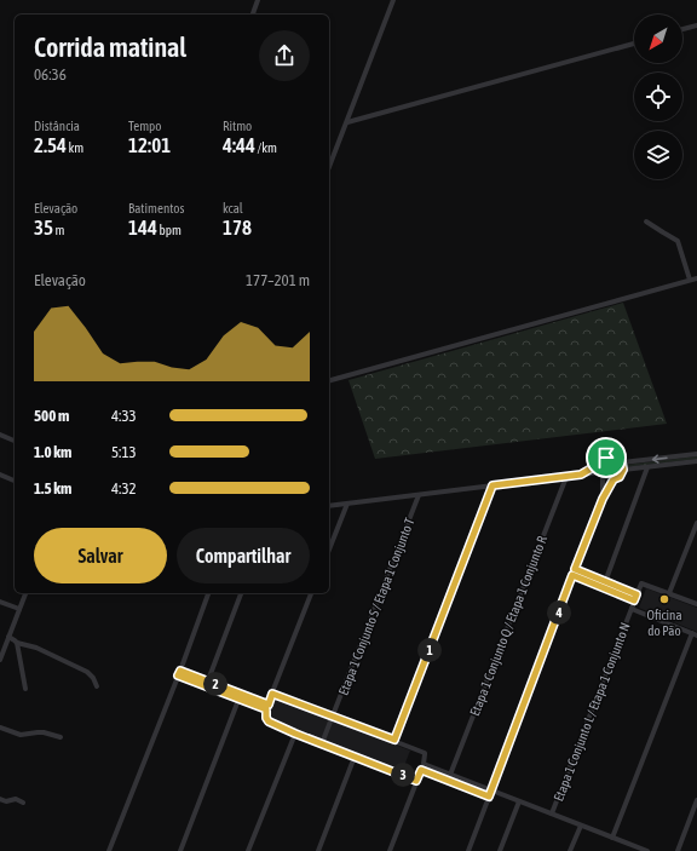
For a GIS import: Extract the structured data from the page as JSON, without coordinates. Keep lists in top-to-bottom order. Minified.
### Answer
{"streets":{"street":["Etapa 1 Conjunto S / Etapa 1 Conjunto T","Etapa 1 Conjunto Q / Etapa 1 Conjunto R","Etapa 1 Conjunto L / Etapa 1 Conjunto N"]},"places":["Oficina do Pão"],"north":"bottom left","page":{"heading":["Corrida matinal","06:36"],"stats":[["Distância","2.54 km"],["Tempo","12:01"],["Ritmo","4:44 /km"],["Elevação","35 m"],["Batimentos","144 bpm"],["kcal","178"]],"chart":["Elevação","177–201 m"],"list":[{"name":"500 m","note":"4:33"},{"name":"1.0 km","note":"5:13"},{"name":"1.5 km","note":"4:32"}],"buttons":["Salvar","Compartilhar"],"pins":["4","1","2","3"]}}
